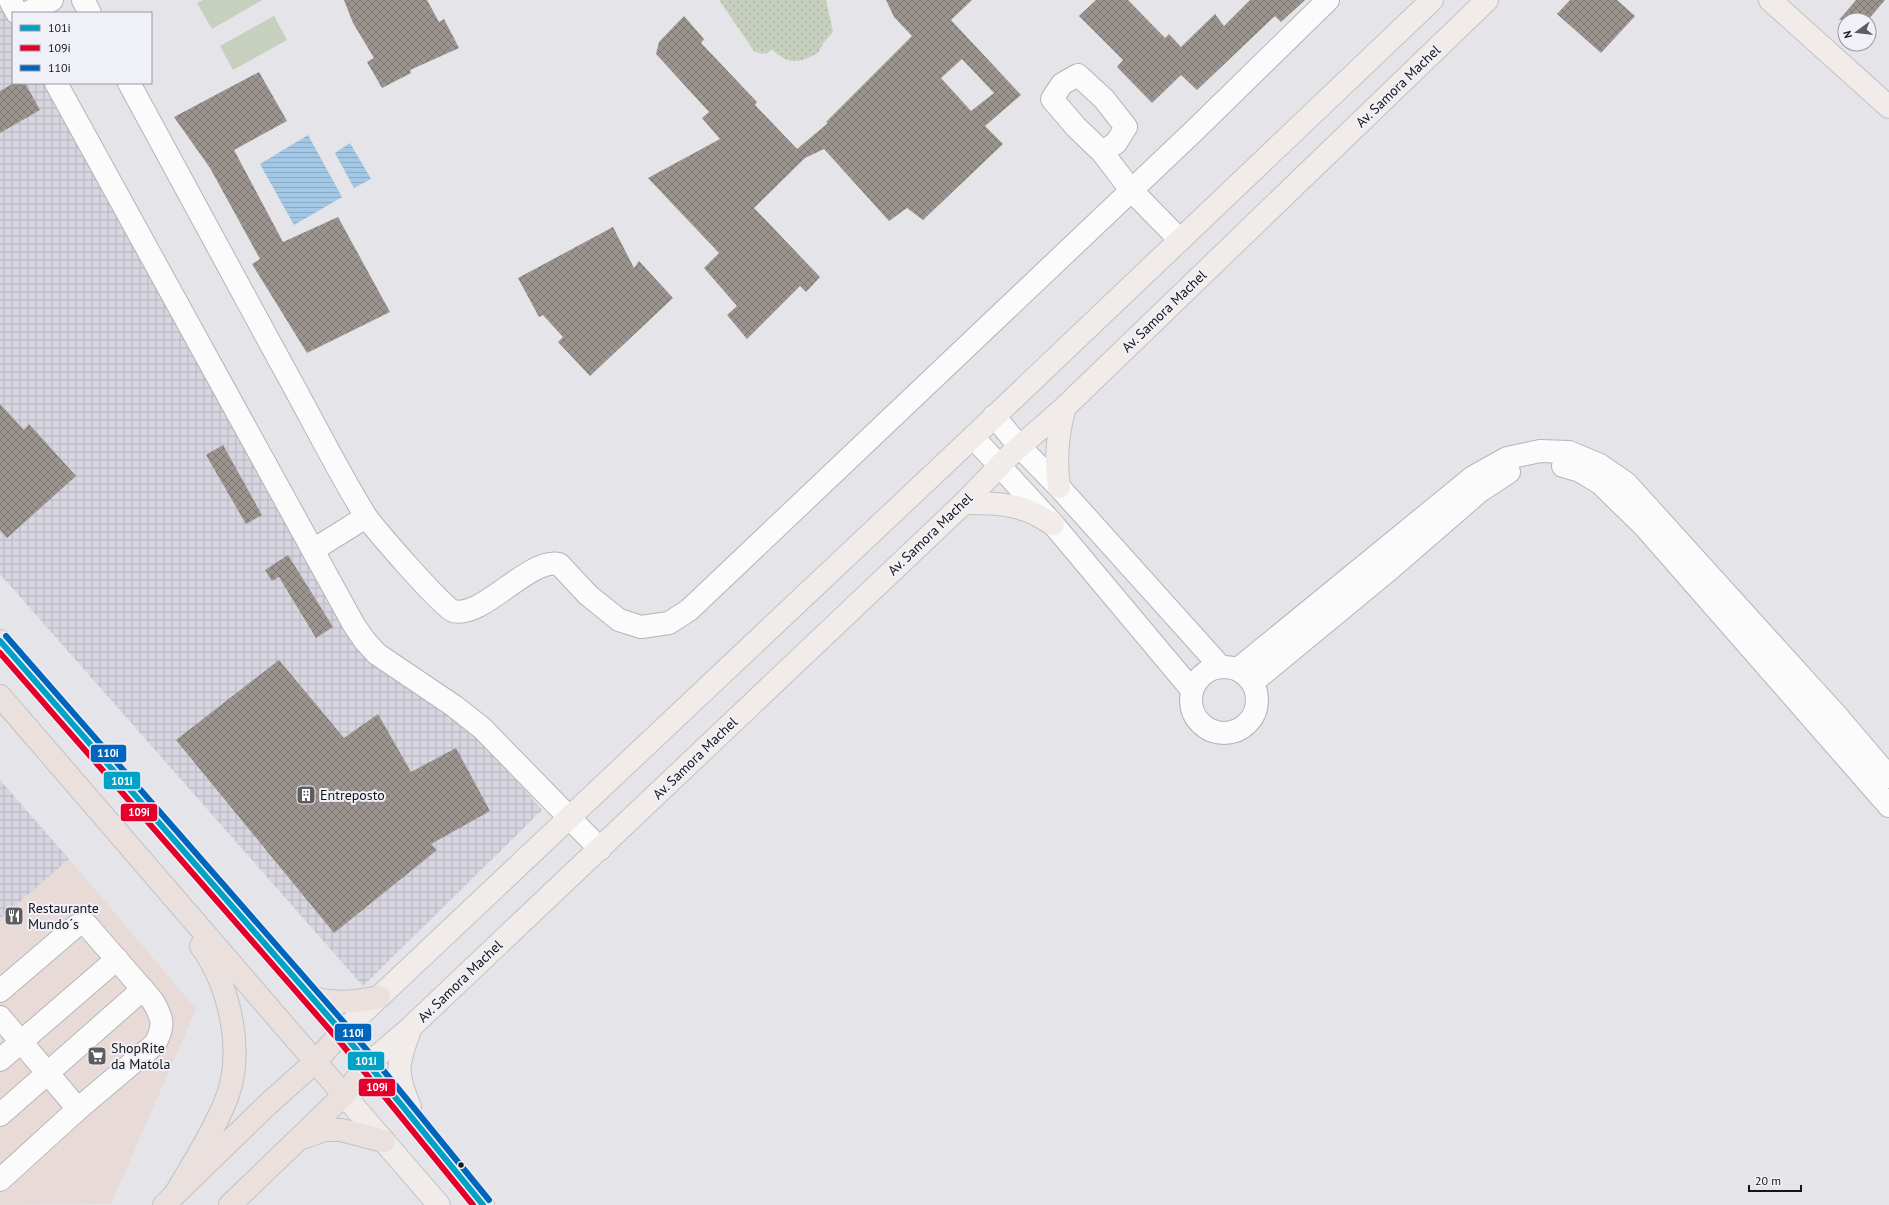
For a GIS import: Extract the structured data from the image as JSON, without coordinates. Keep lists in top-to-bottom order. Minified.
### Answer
{"streets":{"main road":["Av. Samora Machel"]},"places":{"building":["Entreposto"],"restaurant":["Restaurante Mundo´s"],"supermarket":["ShopRite da Matola"]},"lines":["transit line 110i","transit line 101i","transit line 109i"],"legend":["101i","109i","110i"],"scale_bar":"20 m","north":"left"}
